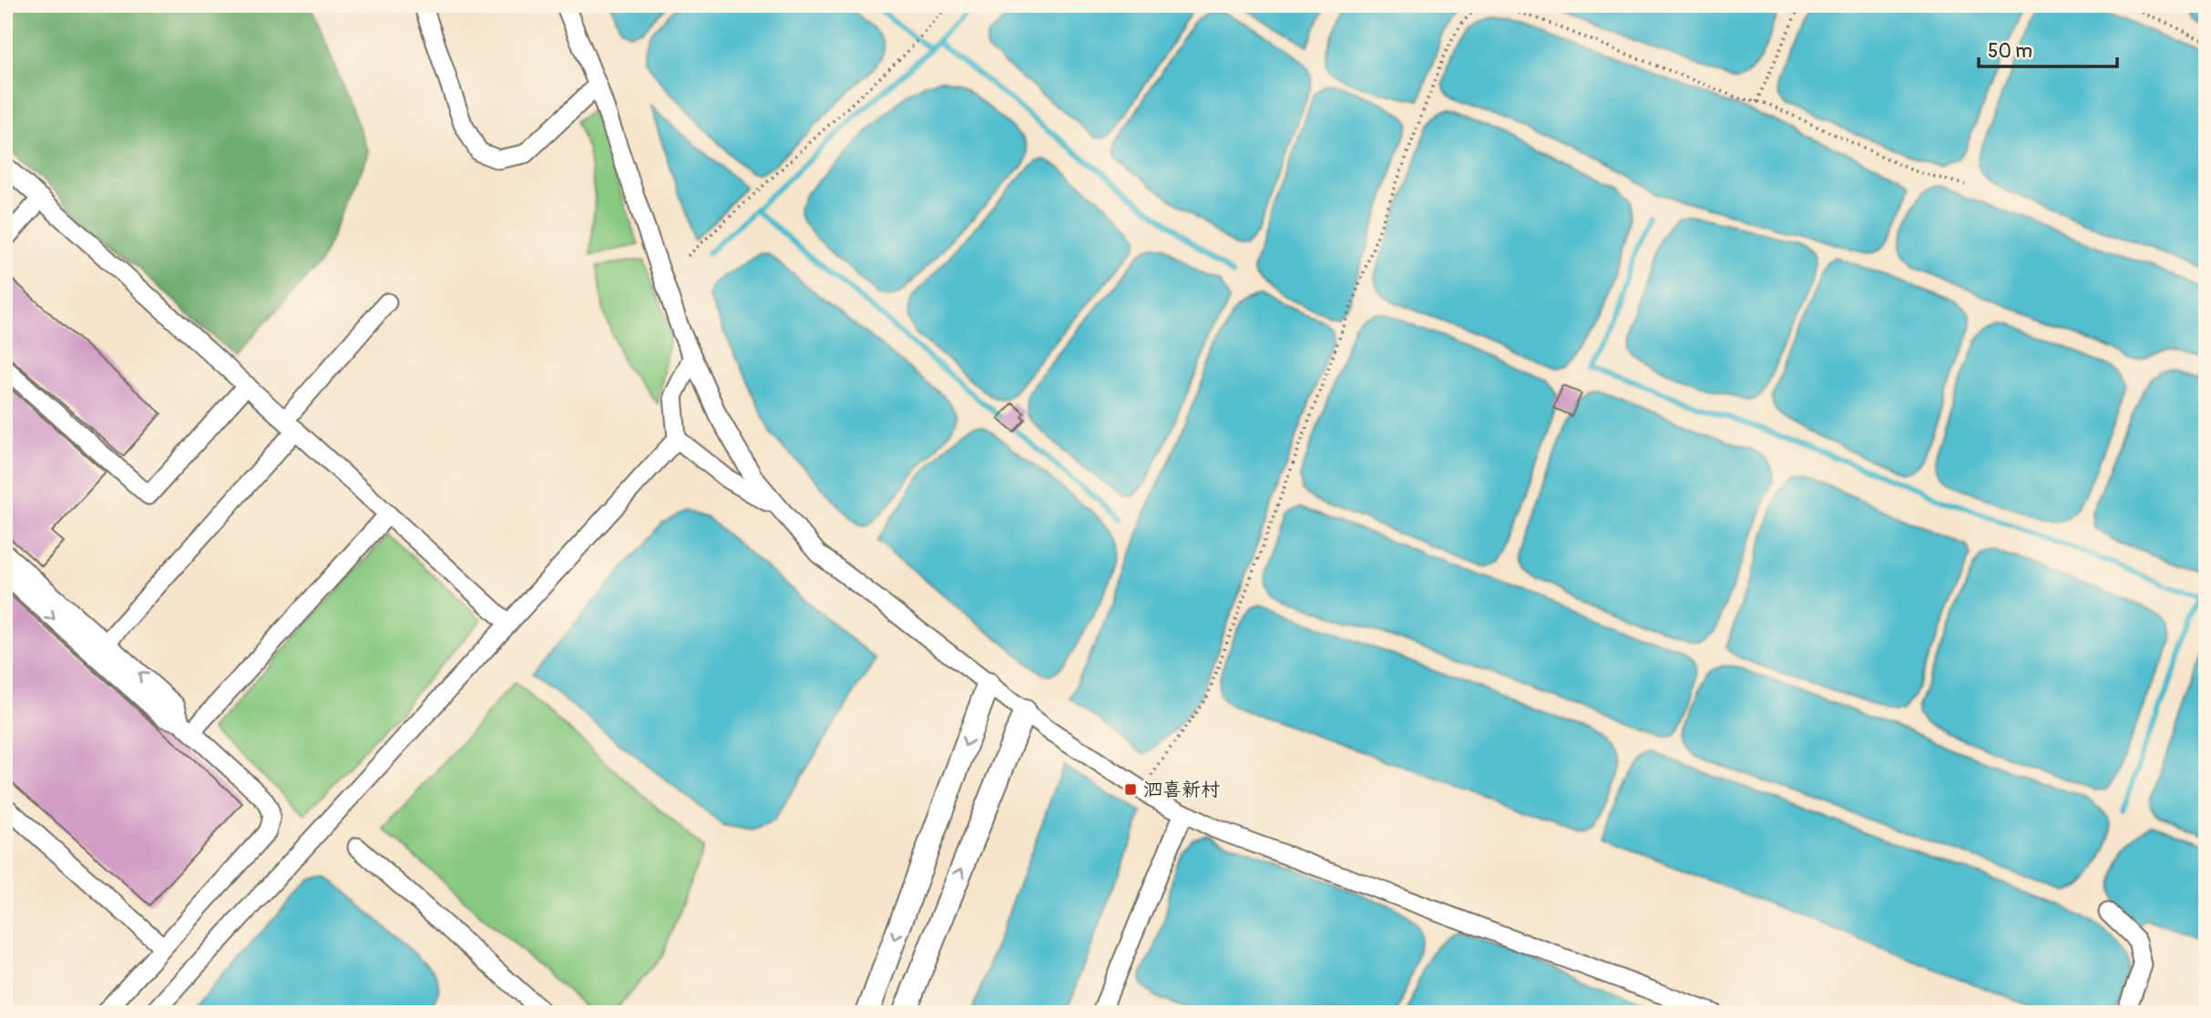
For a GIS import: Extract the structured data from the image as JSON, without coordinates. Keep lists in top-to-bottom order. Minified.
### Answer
{"places":{"transit":["泗喜新村"]},"scale_bar":"50 m"}
